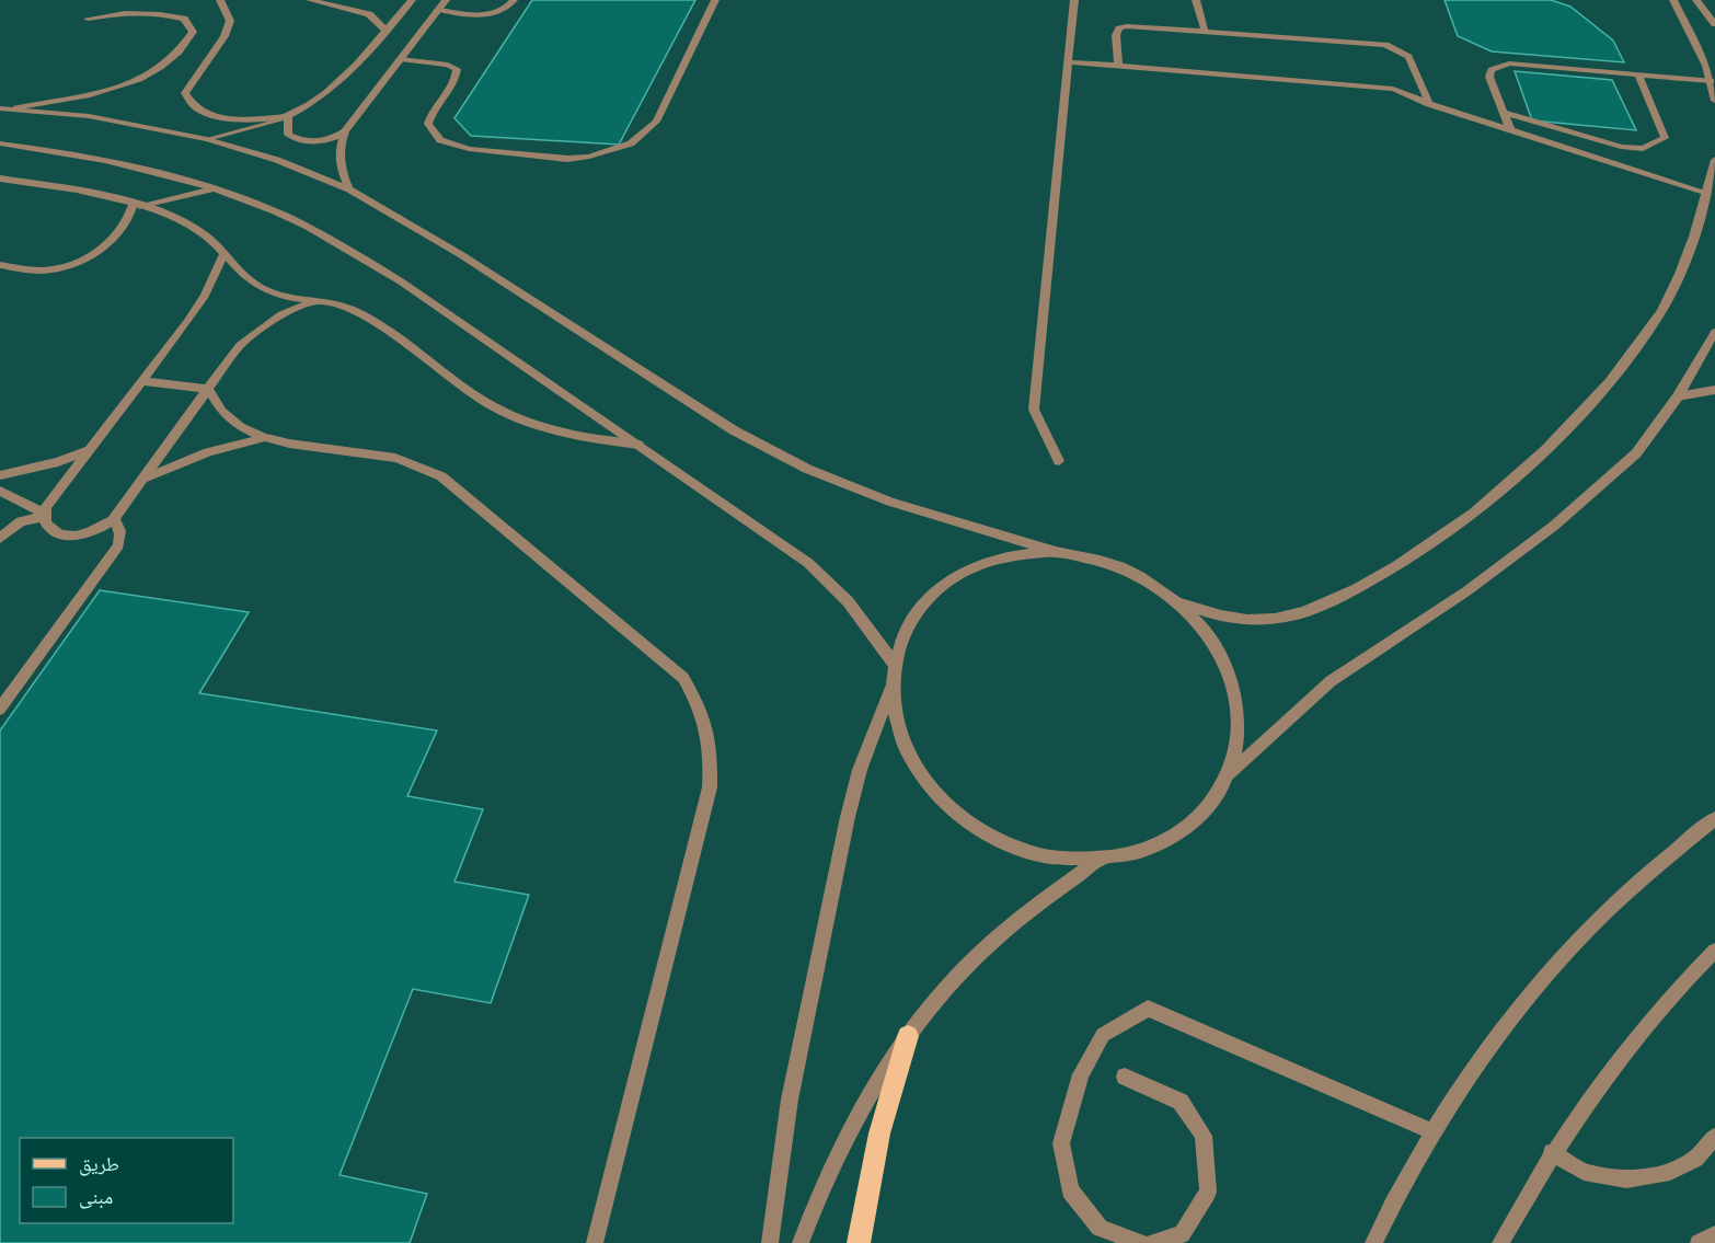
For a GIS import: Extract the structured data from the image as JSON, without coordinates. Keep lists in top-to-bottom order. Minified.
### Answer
{"legend":["طريق","مبنى"]}
